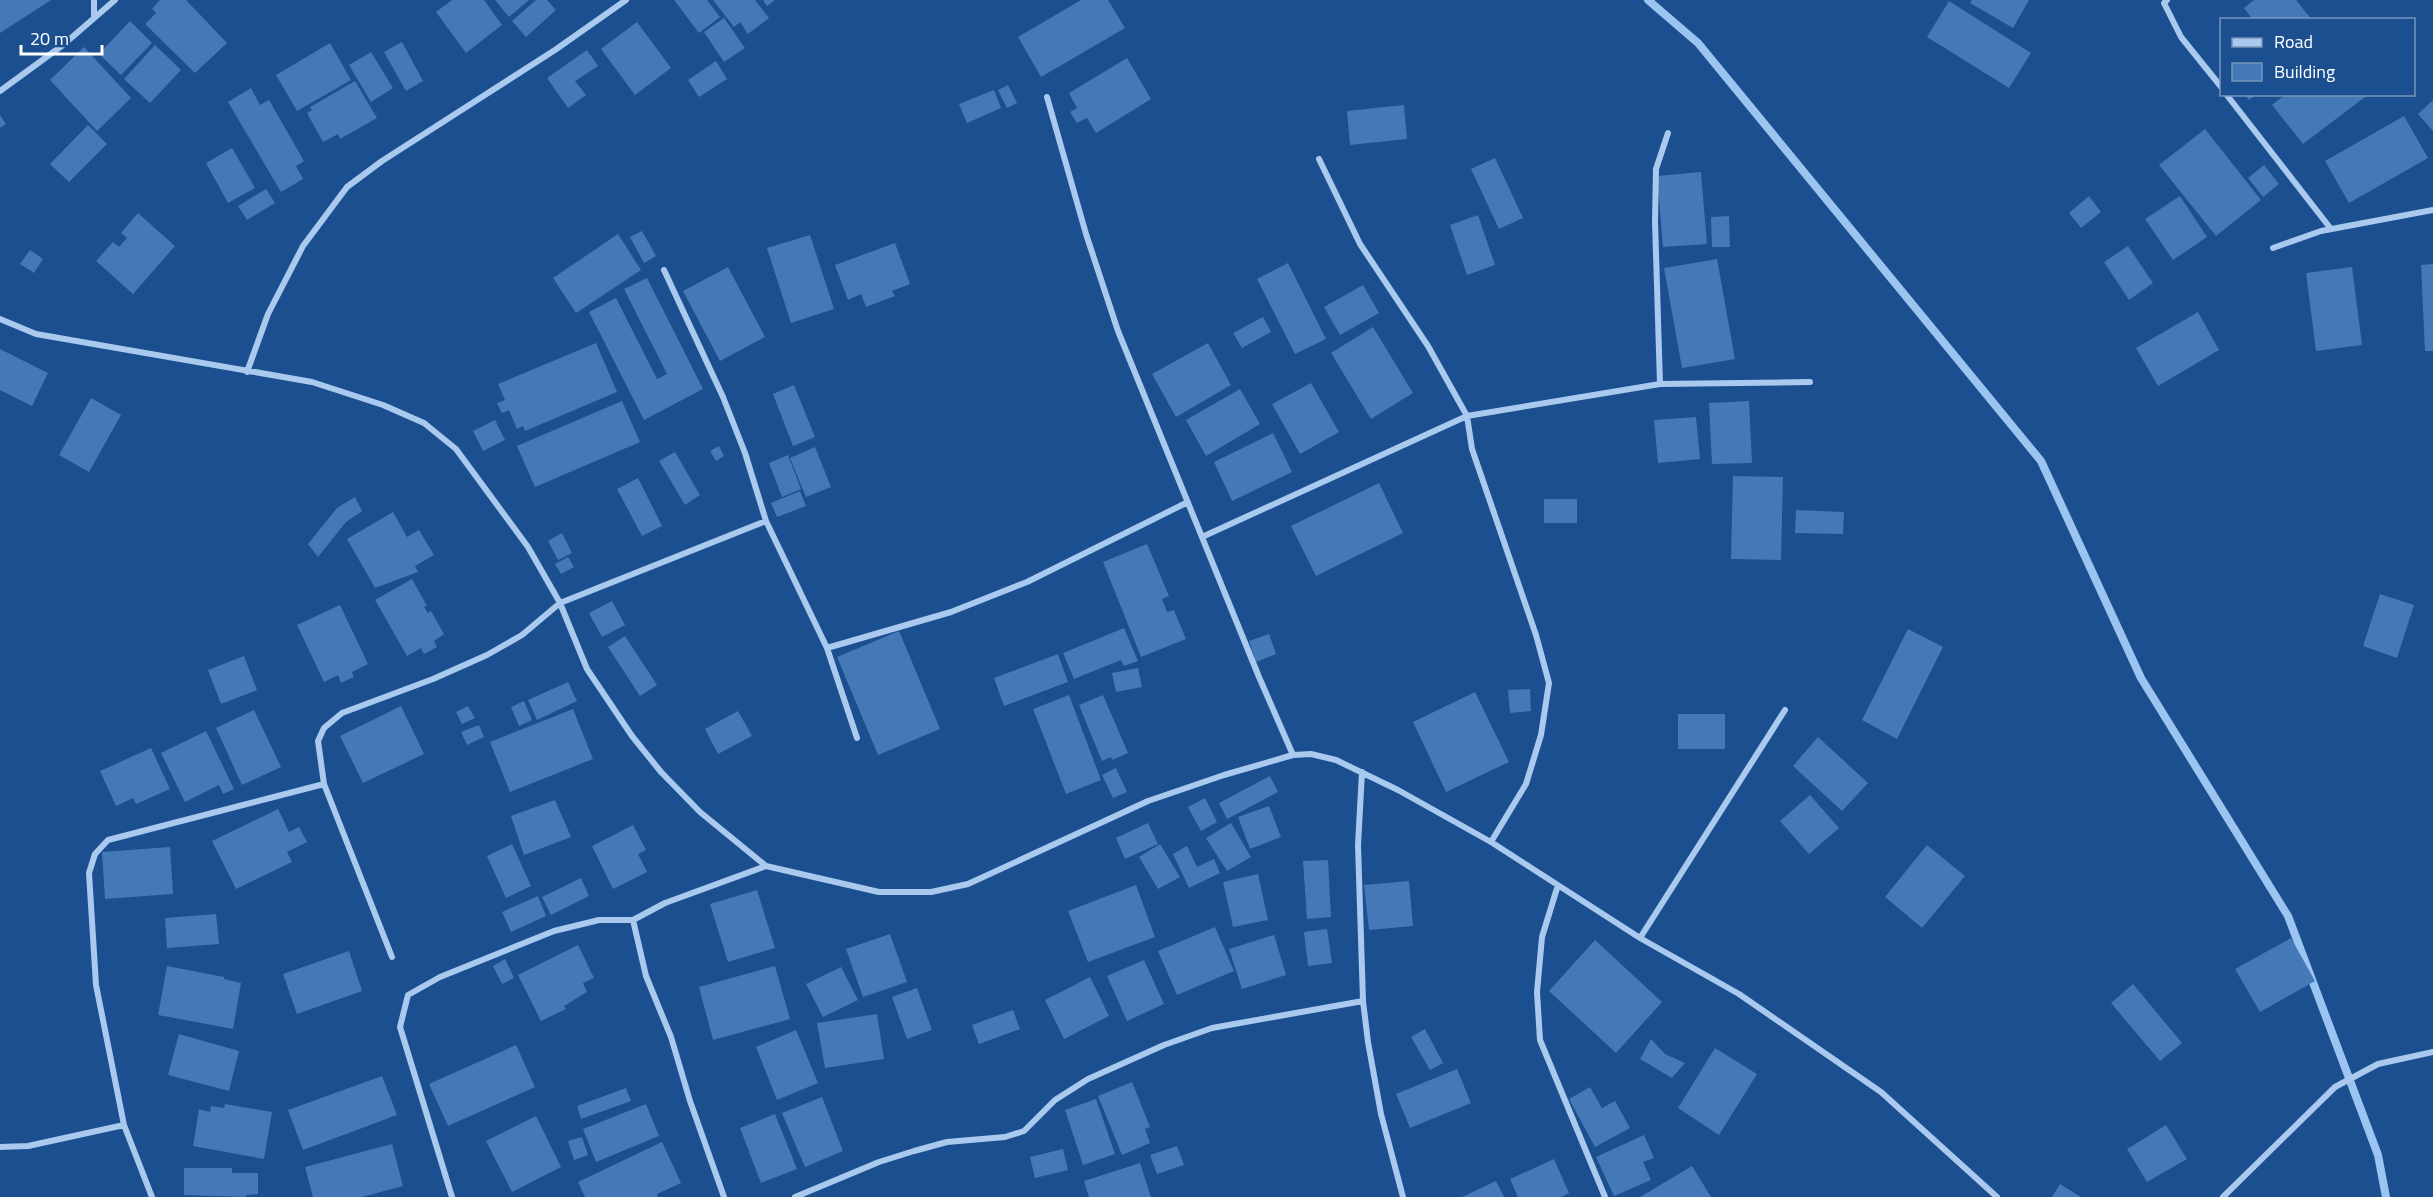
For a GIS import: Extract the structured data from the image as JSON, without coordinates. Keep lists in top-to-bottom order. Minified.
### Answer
{"legend":["Road","Building"],"scale_bar":"20 m"}
